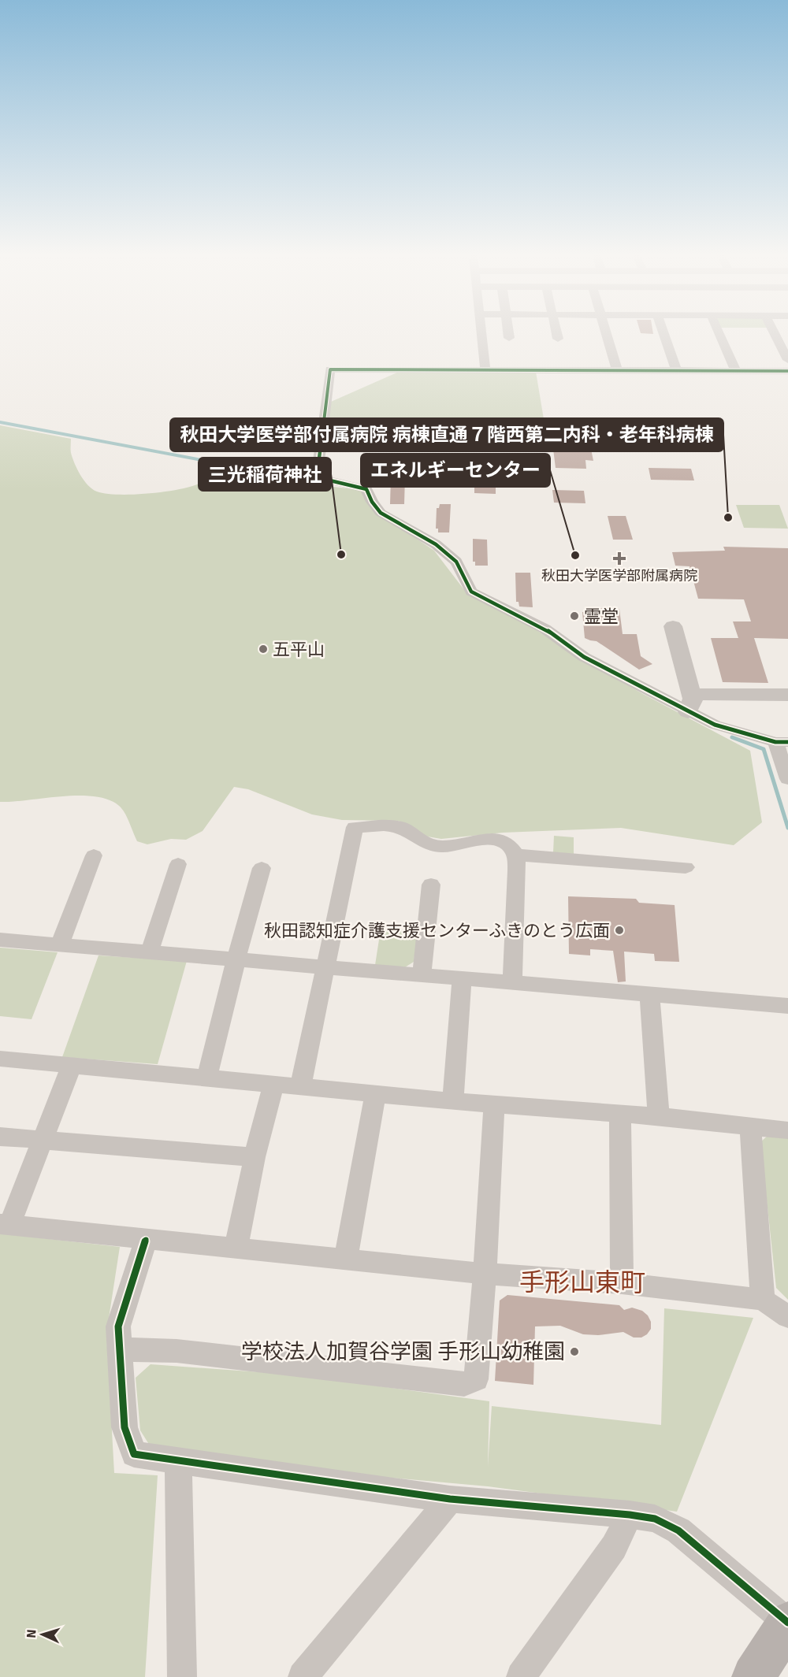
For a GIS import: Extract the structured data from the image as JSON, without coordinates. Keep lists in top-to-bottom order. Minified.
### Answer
{"districts":["手形山東町"],"places":{"other":["秋田大学医学部付属病院 病棟直通７階西第二内科・老年科病棟","三光稲荷神社","エネルギーセンター","霊堂","五平山","秋田認知症介護支援センターふきのとう広面","学校法人加賀谷学園 手形山幼稚園"],"health":["秋田大学医学部附属病院"]},"north":"left"}
